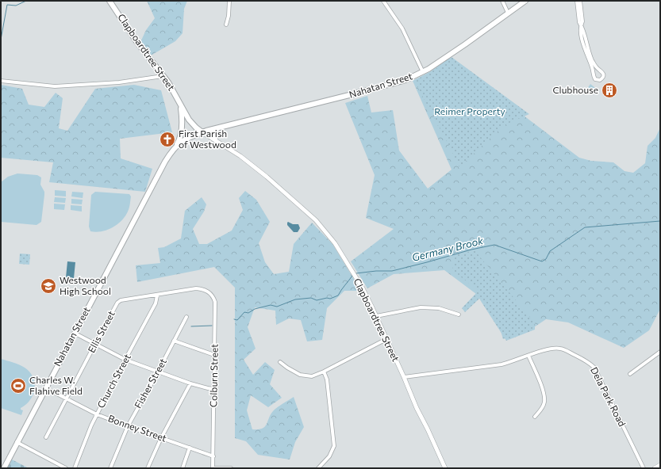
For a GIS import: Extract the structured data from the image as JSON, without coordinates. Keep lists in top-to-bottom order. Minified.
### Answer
{"streets":{"main road":["Clapboardtree Street","Nahatan Street"],"street":["Ellis Street","Colburn Street","Church Street","Fisher Street","Dela Park Road","Bonney Street"]},"crossings":[["Clapboardtree Street","Nahatan Street"],["Clapboardtree Street","Dela Park Road"],["Nahatan Street","Bonney Street"],["Ellis Street","Colburn Street"],["Ellis Street","Church Street"],["Ellis Street","Bonney Street"],["Colburn Street","Bonney Street"],["Church Street","Bonney Street"],["Fisher Street","Bonney Street"]],"water":["Germany Brook"],"parks":["Reimer Property"],"places":{"building":["Clubhouse"],"church":["First Parish of Westwood"],"school or university":["Westwood High School"],"sports":["Charles W. Flahive Field"]}}
